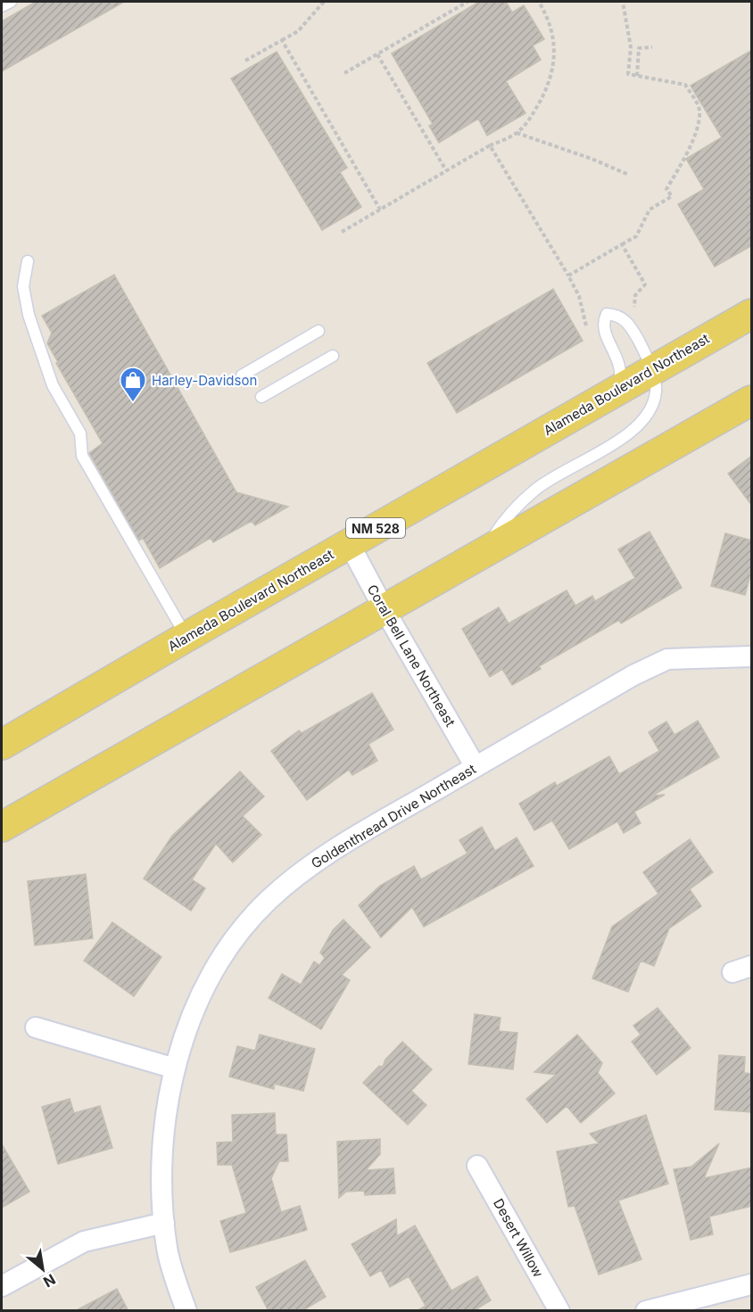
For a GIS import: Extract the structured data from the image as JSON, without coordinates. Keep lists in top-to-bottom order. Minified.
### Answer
{"streets":{"main road":["Alameda Boulevard Northeast","NM 528"],"street":["Coral Bell Lane Northeast","Goldenthread Drive Northeast","Desert Willow"]},"crossings":[["Alameda Boulevard Northeast","Coral Bell Lane Northeast"],["Coral Bell Lane Northeast","Goldenthread Drive Northeast"]],"places":{"shop":["Harley-Davidson"]},"north":"bottom right"}
